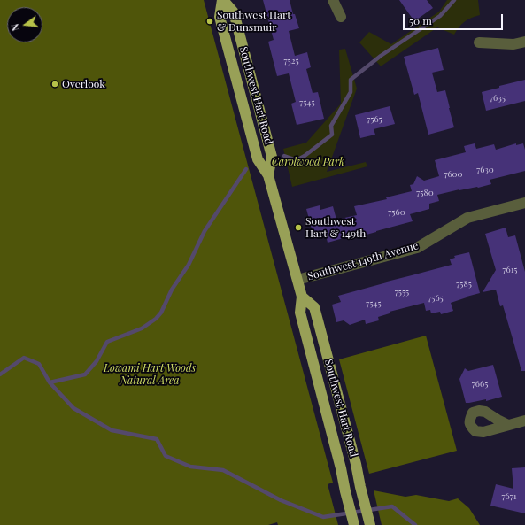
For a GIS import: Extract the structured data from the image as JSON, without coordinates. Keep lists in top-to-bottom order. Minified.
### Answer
{"streets":{"main road":["Southwest Hart Road"],"street":["Southwest 149th Avenue"]},"crossings":[["Southwest Hart Road","Southwest 149th Avenue"]],"parks":["Carolwood Park","Lowami Hart Woods Natural Area"],"places":["Southwest Hart & Dunsmuir","Overlook","Southwest Hart & 149th"],"house_numbers":["7525","7635","7545","7565","7630","7600","7580","7560","7615","7585","7555","7565","7545","7665","7671"],"scale_bar":"50 m","north":"left"}
